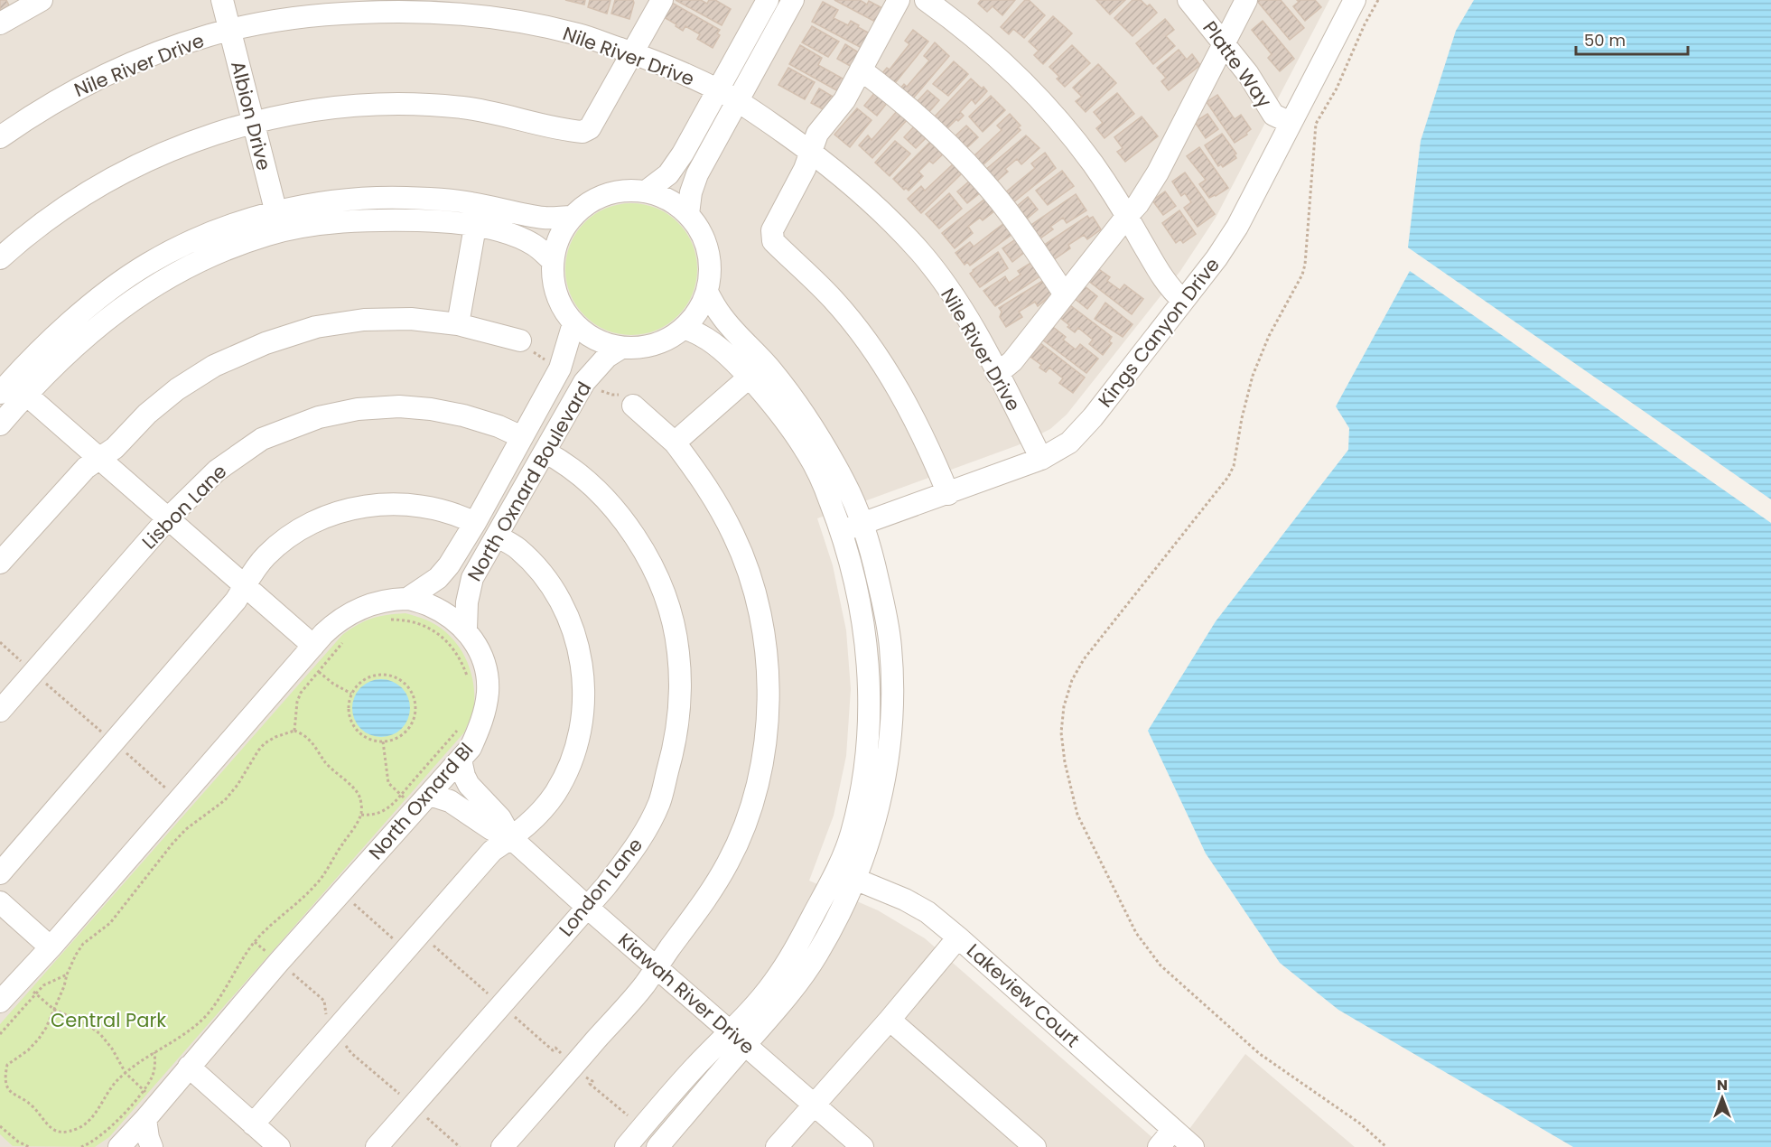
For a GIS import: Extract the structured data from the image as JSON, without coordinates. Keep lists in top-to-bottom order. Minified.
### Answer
{"streets":{"street":["Nile River Drive","Platte Way","Albion Drive","Kings Canyon Drive","North Oxnard Boulevard","Lisbon Lane","North Oxnard Bl","London Lane","Kiawah River Drive","Lakeview Court"]},"crossings":[["Nile River Drive","Albion Drive"],["Nile River Drive","Kings Canyon Drive"],["Platte Way","Kings Canyon Drive"],["North Oxnard Boulevard","Lisbon Lane"],["North Oxnard Boulevard","North Oxnard Bl"],["North Oxnard Boulevard","London Lane"],["North Oxnard Bl","Kiawah River Drive"],["London Lane","Kiawah River Drive"]],"parks":["Central Park"],"scale_bar":"50 m","north":"top"}
